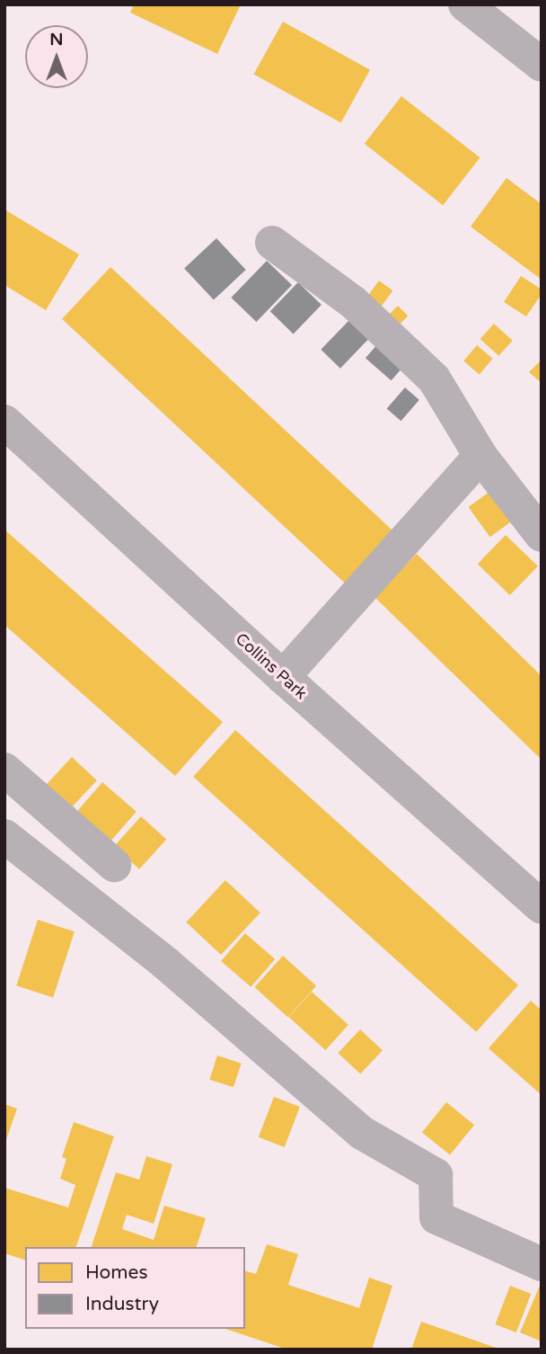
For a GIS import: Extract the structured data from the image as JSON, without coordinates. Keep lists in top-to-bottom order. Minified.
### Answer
{"streets":{"street":["Collins Park"]},"legend":["Homes","Industry"],"north":"top"}
